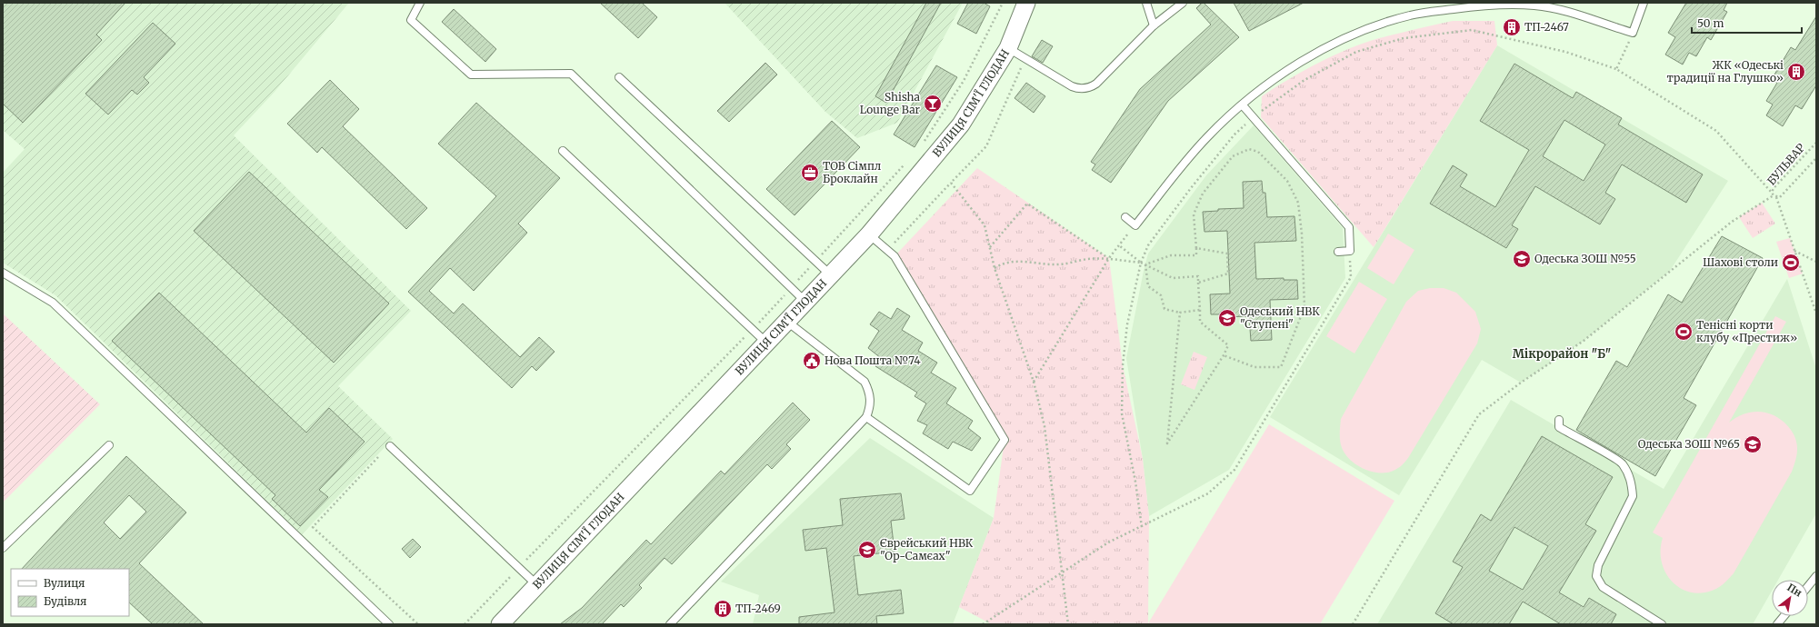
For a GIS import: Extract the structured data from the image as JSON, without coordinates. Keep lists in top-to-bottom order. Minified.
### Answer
{"streets":{"street":["ВУЛИЦЯ СІМ'Ї ГЛОДАН"],"path":["БУЛЬВАР"]},"districts":["Мікрорайон \"Б\""],"places":{"building":["ТП-2467","ЖК «Одеські традиції на Глушко»","ТП-2469"],"bar":["Shisha Lounge Bar"],"office":["ТОВ Сімпл Броклайн"],"school or university":["Одеська ЗОШ №55","Одеський НВК \"Ступені\"","Одеська ЗОШ №65","Єврейський НВК \"Ор-Самєах\""],"sports":["Шахові столи","Тенісні корти клубу «Престиж»"],"public building":["Нова Пошта №74"]},"legend":["Вулиця","Будівля"],"scale_bar":"50 m","north":"top right"}
